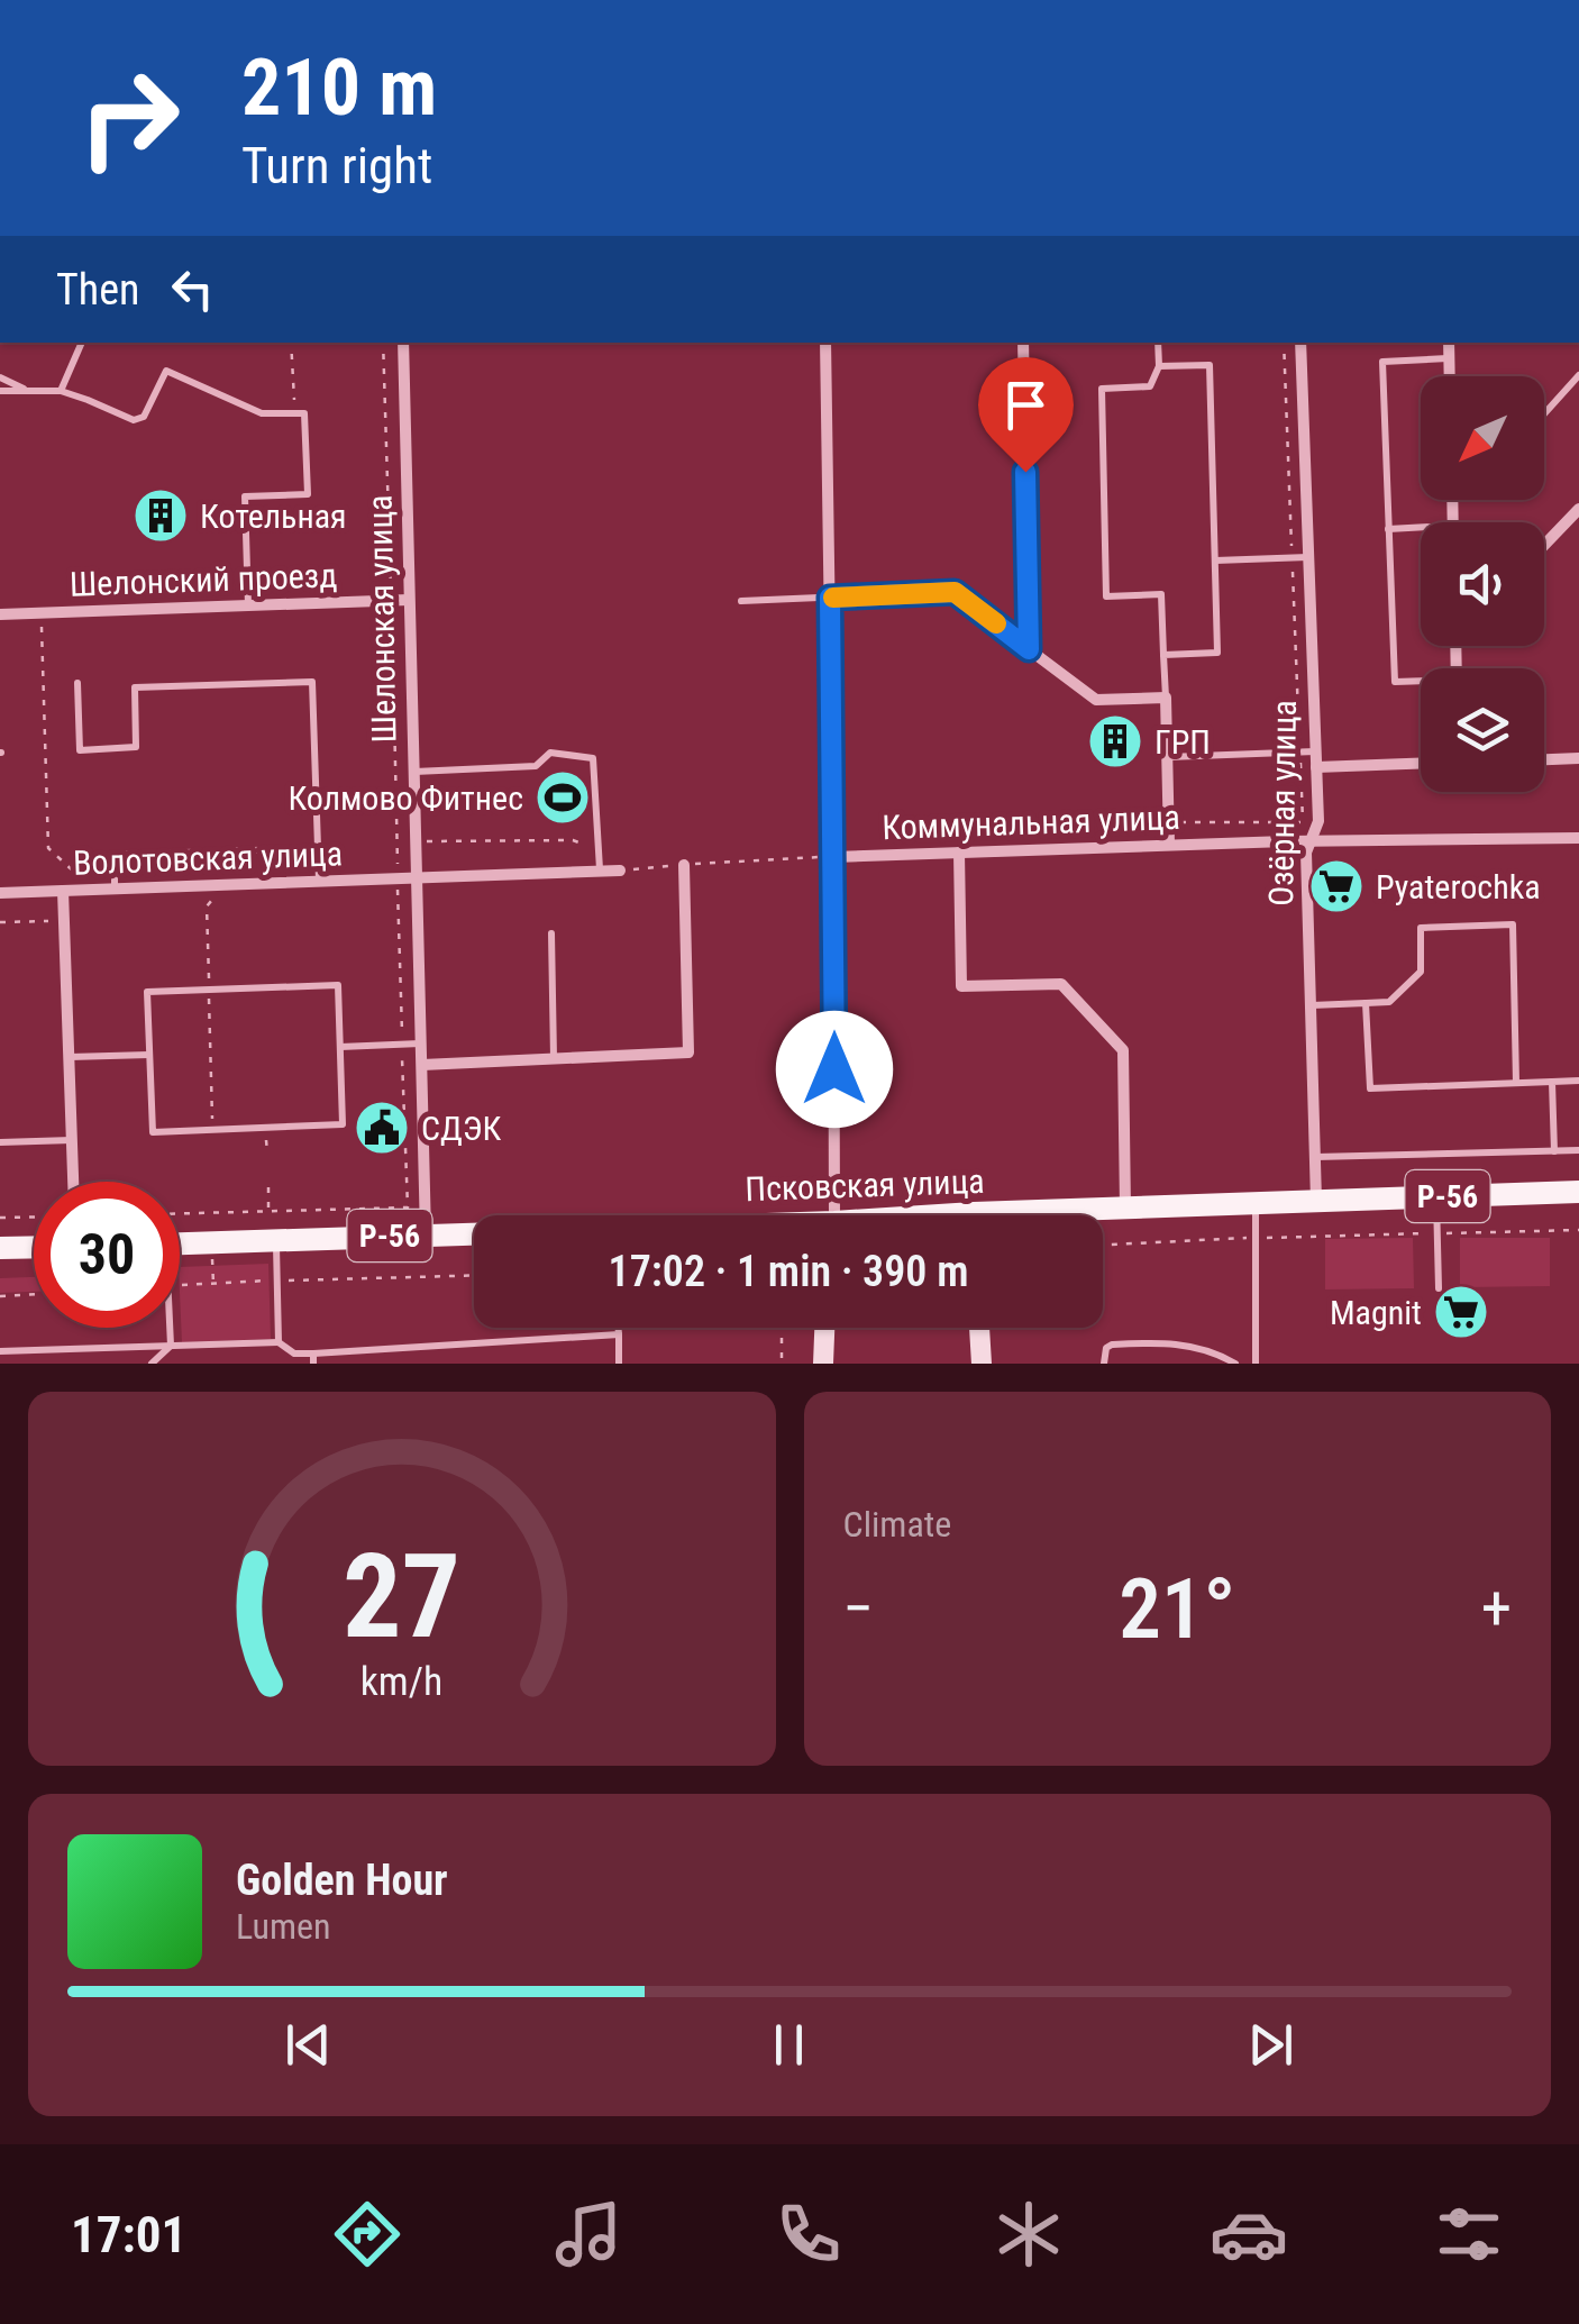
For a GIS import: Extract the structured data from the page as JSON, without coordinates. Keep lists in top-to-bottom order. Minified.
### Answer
{"streets":{"main road":["Псковская улица","Р-56"],"street":["Шелонский проезд","Шелонская улица","Озёрная улица","Коммунальная улица","Волотовская улица"]},"crossings":[["Шелонский проезд","Шелонская улица"],["Шелонская улица","Волотовская улица"],["Шелонская улица","Псковская улица"],["Озёрная улица","Коммунальная улица"],["Озёрная улица","Псковская улица"]],"places":{"building":["Котельная","ГРП"],"sports":["Колмово Фитнес"],"supermarket":["Pyaterochka","Magnit"],"public building":["СДЭК"]},"north":"bottom left","page":{"turn":["210 m","Turn right"],"then":"Then","limit":"30","trip":"17:02 · 1 min · 390 m","tile":"Climate","heat":["−","21°","+"],"song":["Golden Hour","Lumen"],"tabs":"17:01","gauge":["27","km/h"]}}
